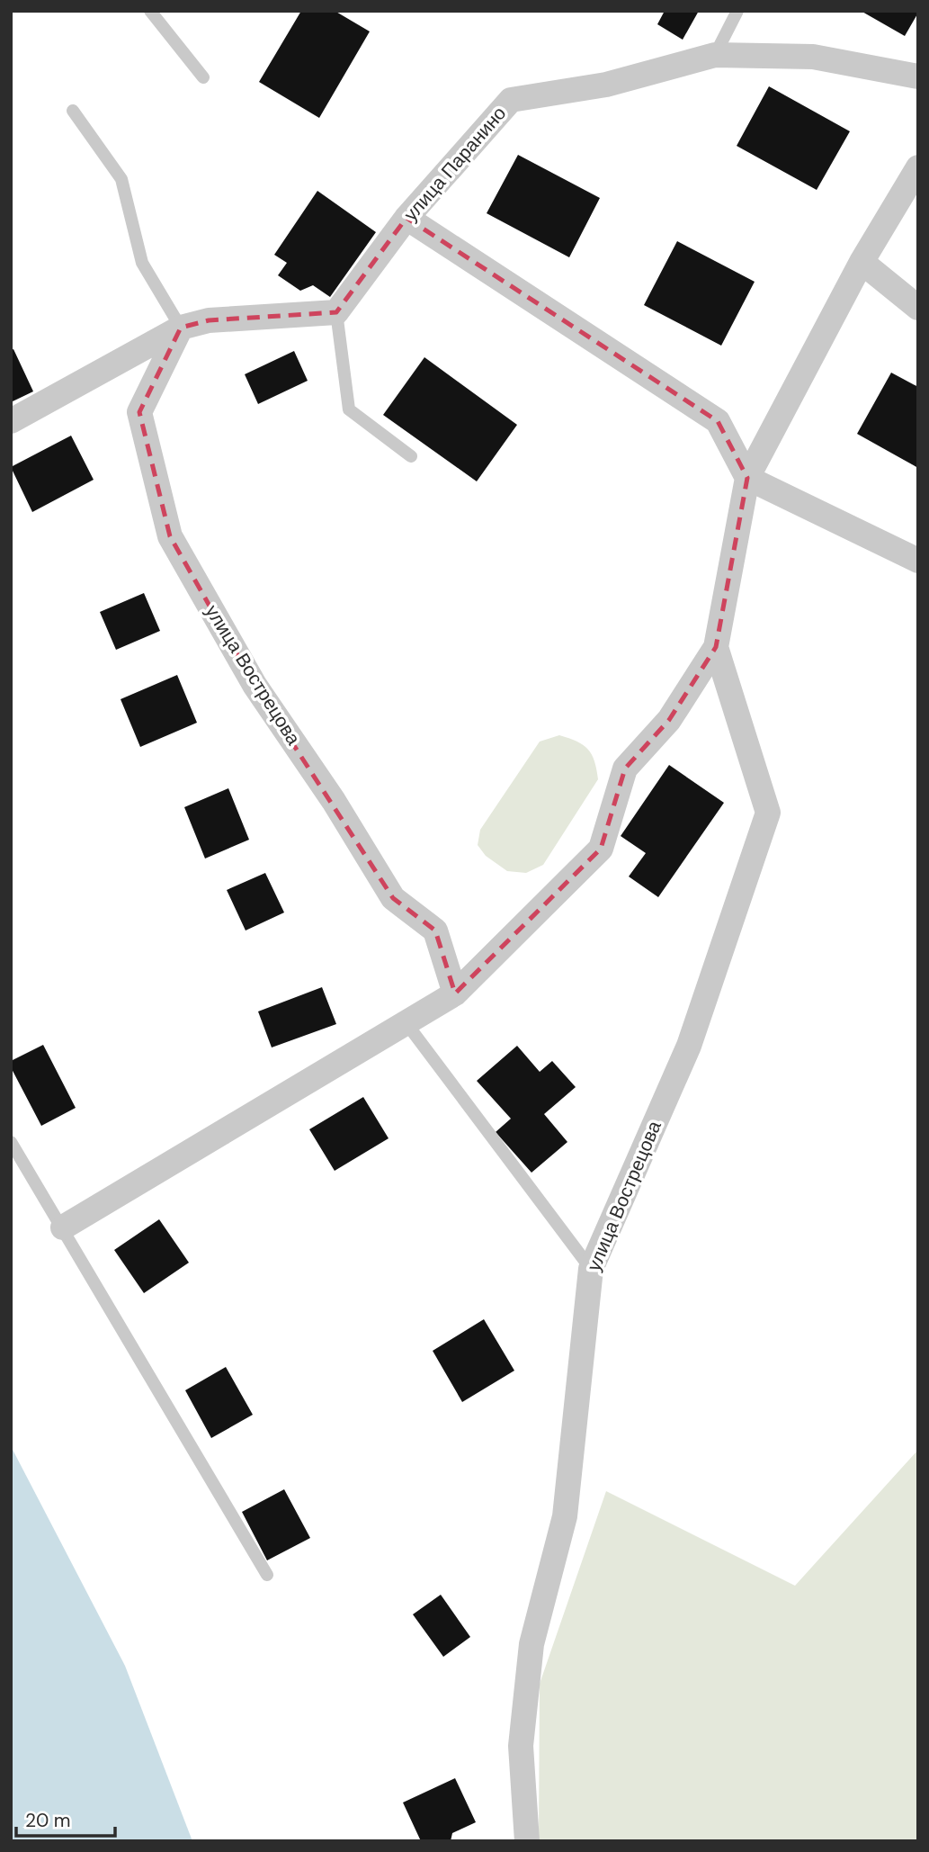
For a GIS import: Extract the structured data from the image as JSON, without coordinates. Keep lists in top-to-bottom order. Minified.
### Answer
{"streets":{"street":["улица Паранино","улица Вострецова"]},"scale_bar":"20 m"}
